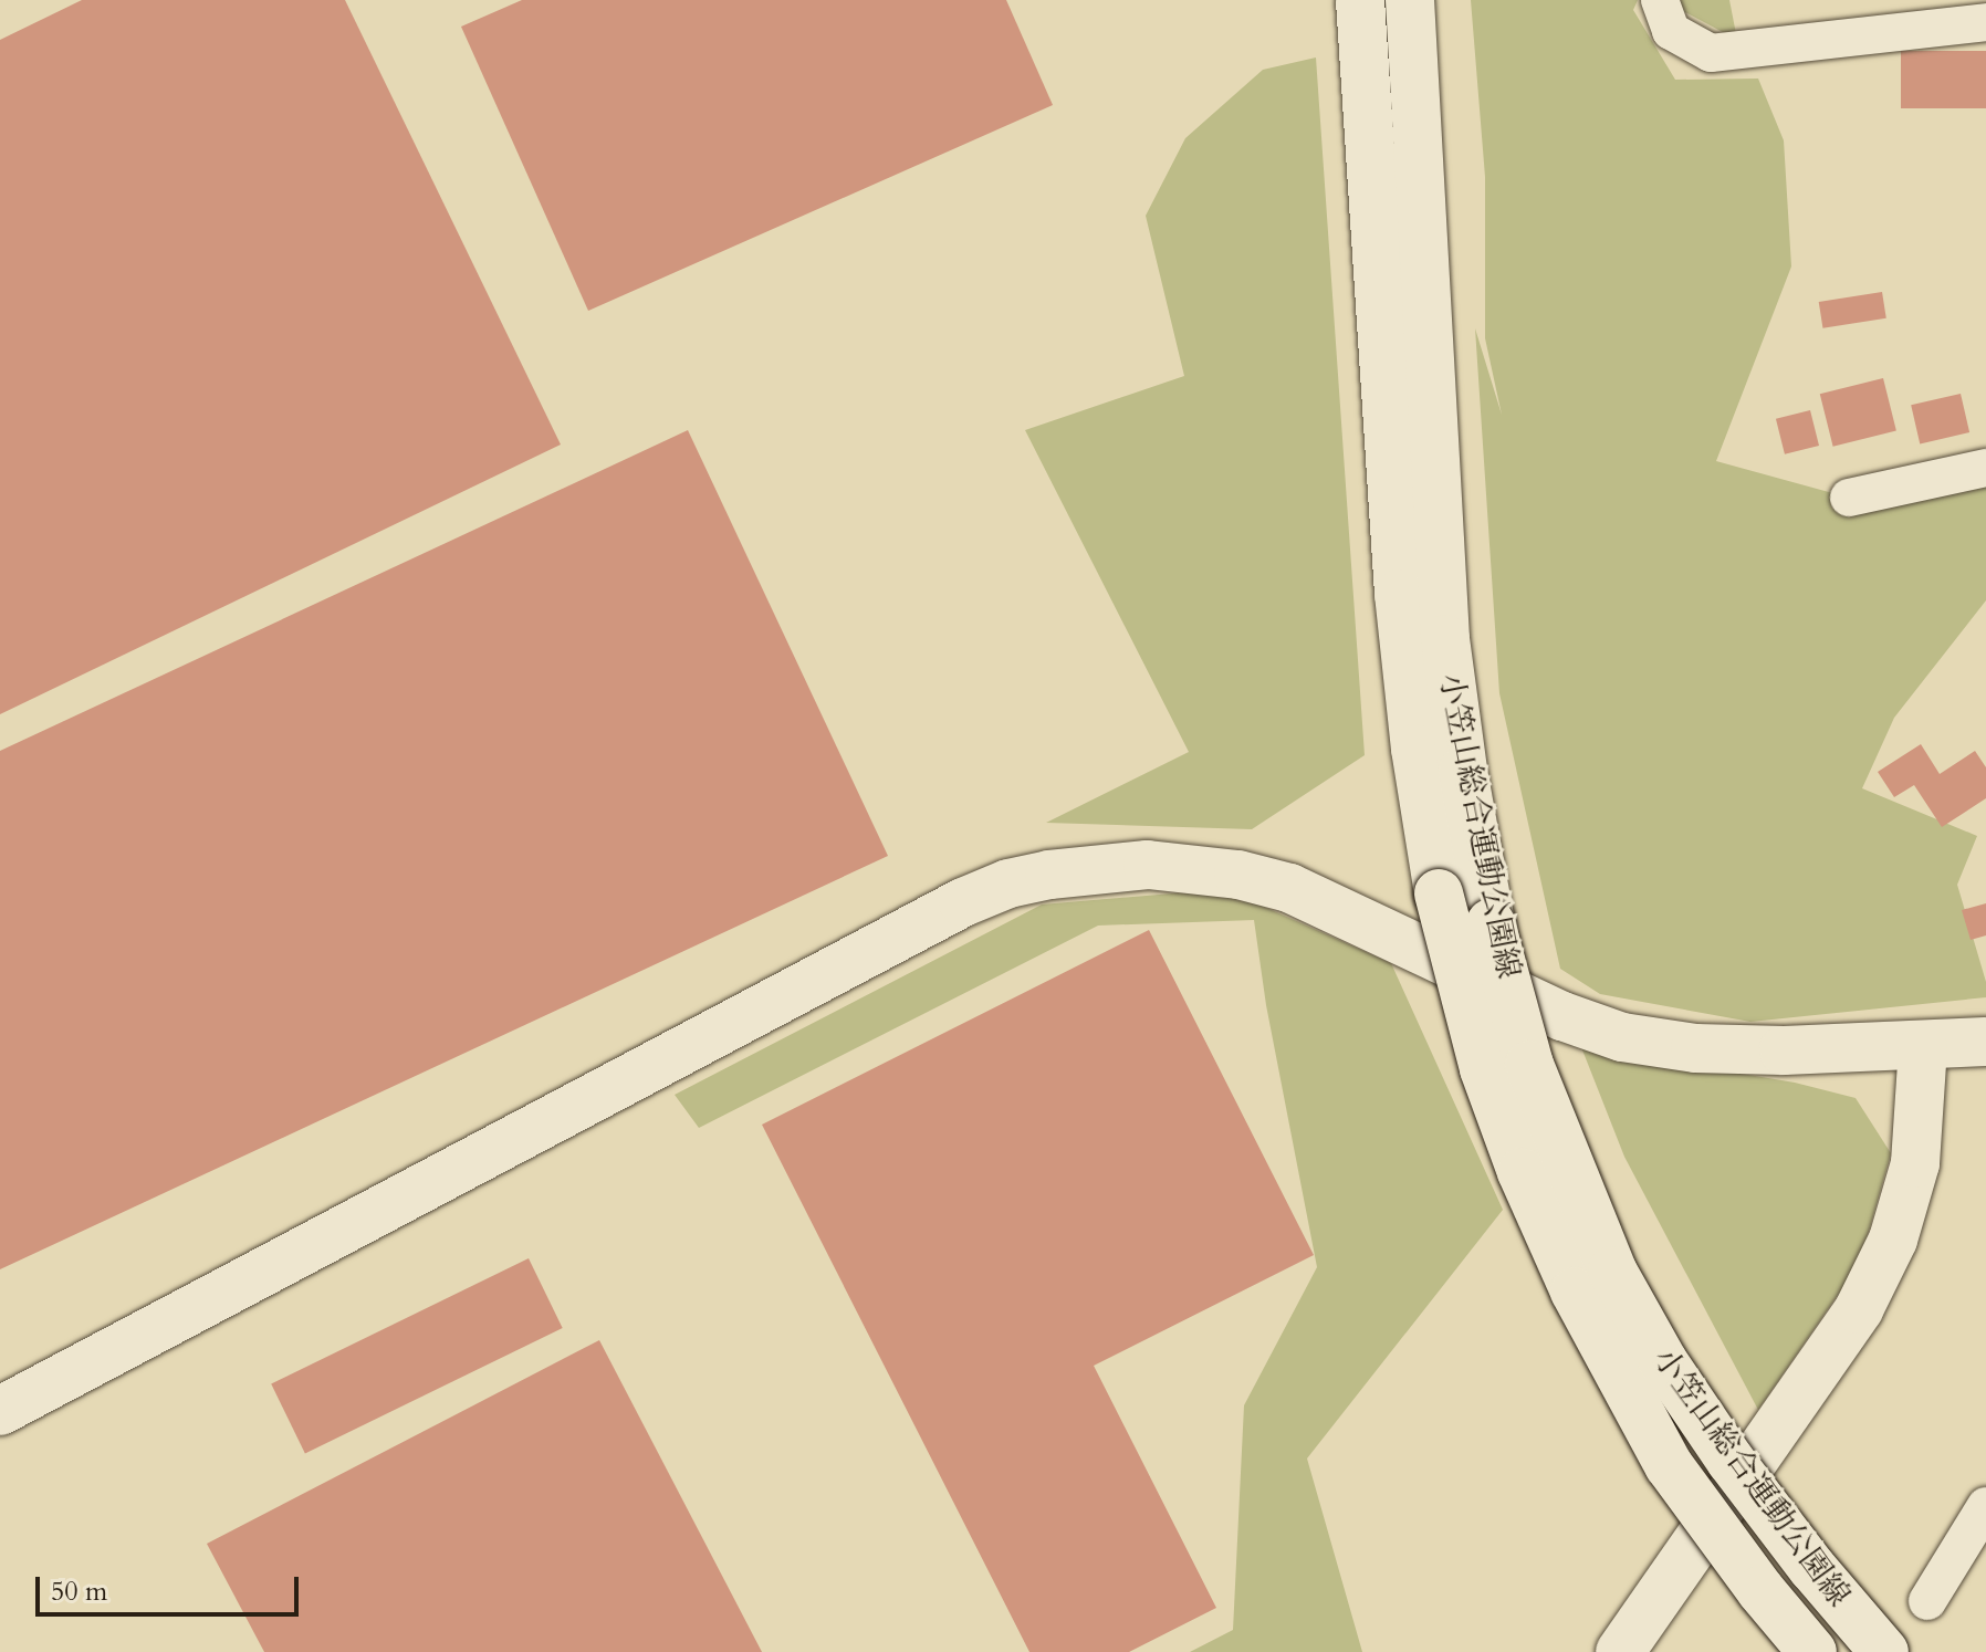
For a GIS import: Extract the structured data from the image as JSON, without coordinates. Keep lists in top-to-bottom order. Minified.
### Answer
{"streets":{"main road":["小笠山総合運動公園線"]},"scale_bar":"50 m"}
